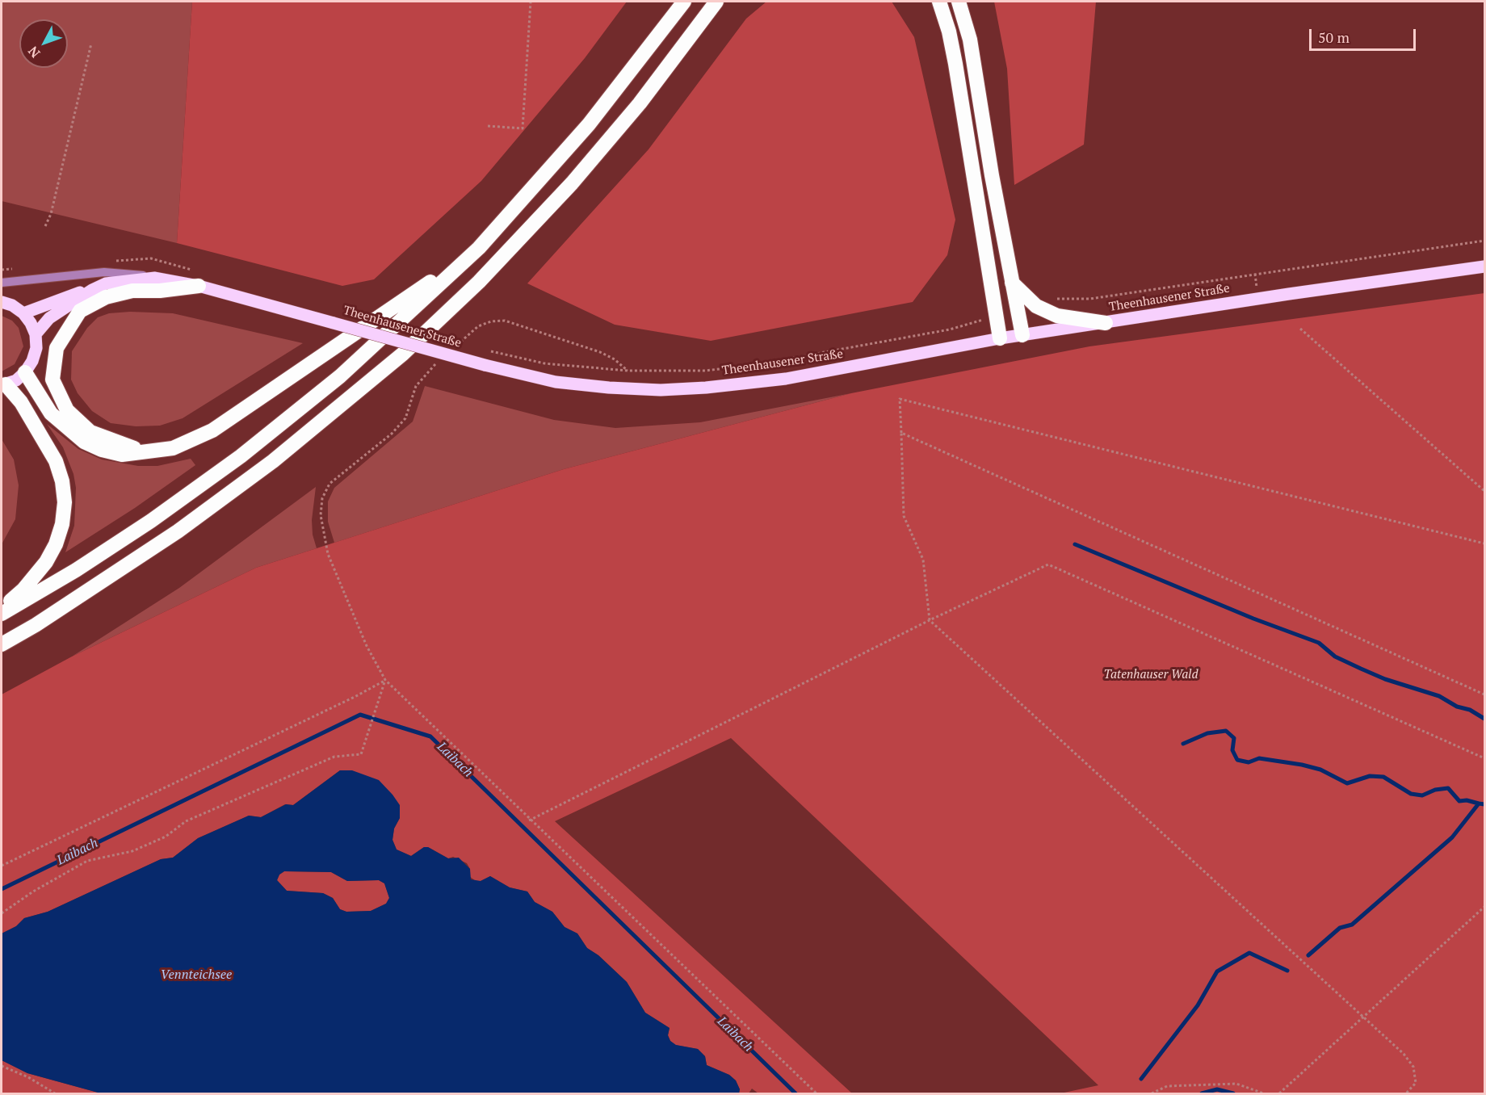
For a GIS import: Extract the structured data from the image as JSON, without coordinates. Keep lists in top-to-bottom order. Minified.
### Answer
{"streets":{"main road":["Theenhausener Straße"]},"water":["Laibach","Vennteichsee"],"parks":["Tatenhauser Wald"],"scale_bar":"50 m","north":"bottom left"}
